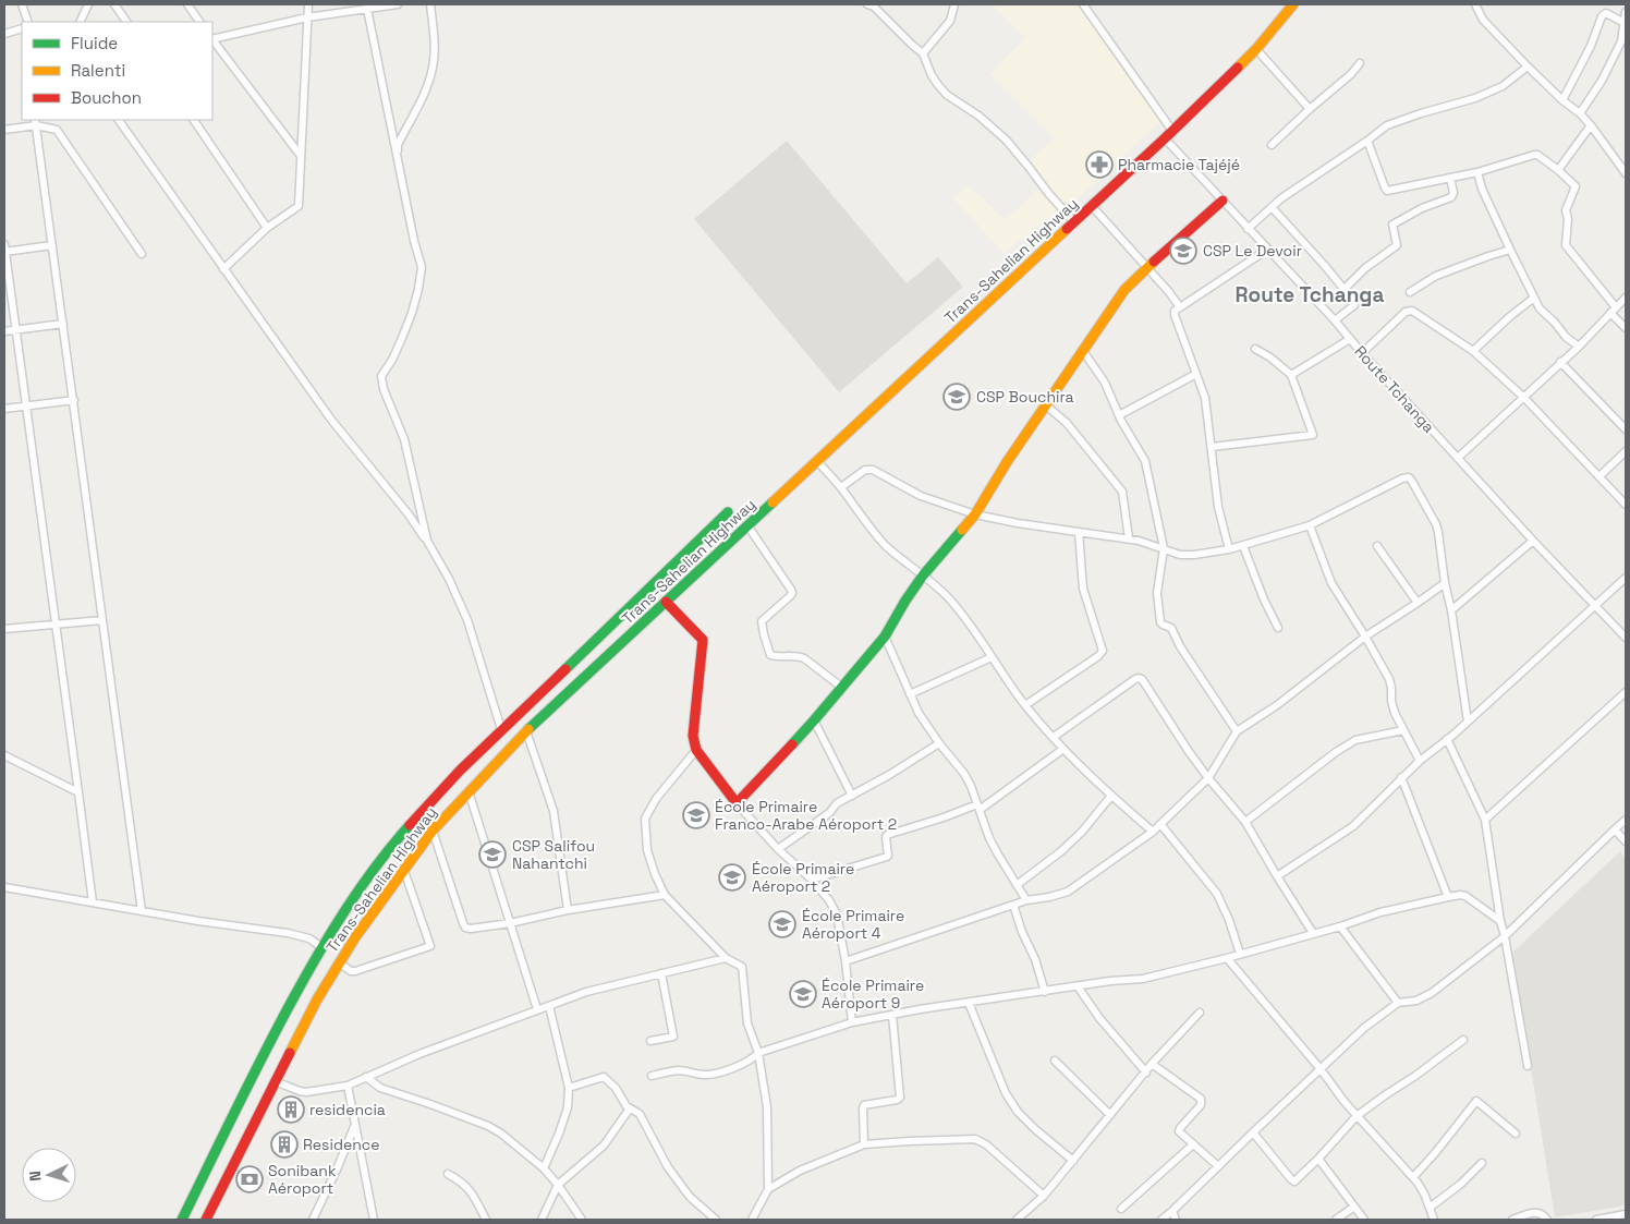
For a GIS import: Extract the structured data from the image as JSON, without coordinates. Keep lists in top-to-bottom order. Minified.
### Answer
{"streets":{"main road":["Trans-Sahelian Highway"],"street":["Route Tchanga"]},"crossings":[["Trans-Sahelian Highway","Route Tchanga"]],"districts":["Route Tchanga"],"places":{"pharmacy":["Pharmacie Tajéjé"],"school or university":["CSP Le Devoir","CSP Bouchira","École Primaire Franco-Arabe Aéroport 2","CSP Salifou Nahantchi","École Primaire Aéroport 2","École Primaire Aéroport 4","École Primaire Aéroport 9"],"building":["residencia","Residence"],"bank":["Sonibank Aéroport"]},"legend":["Fluide","Ralenti","Bouchon"],"north":"left"}
